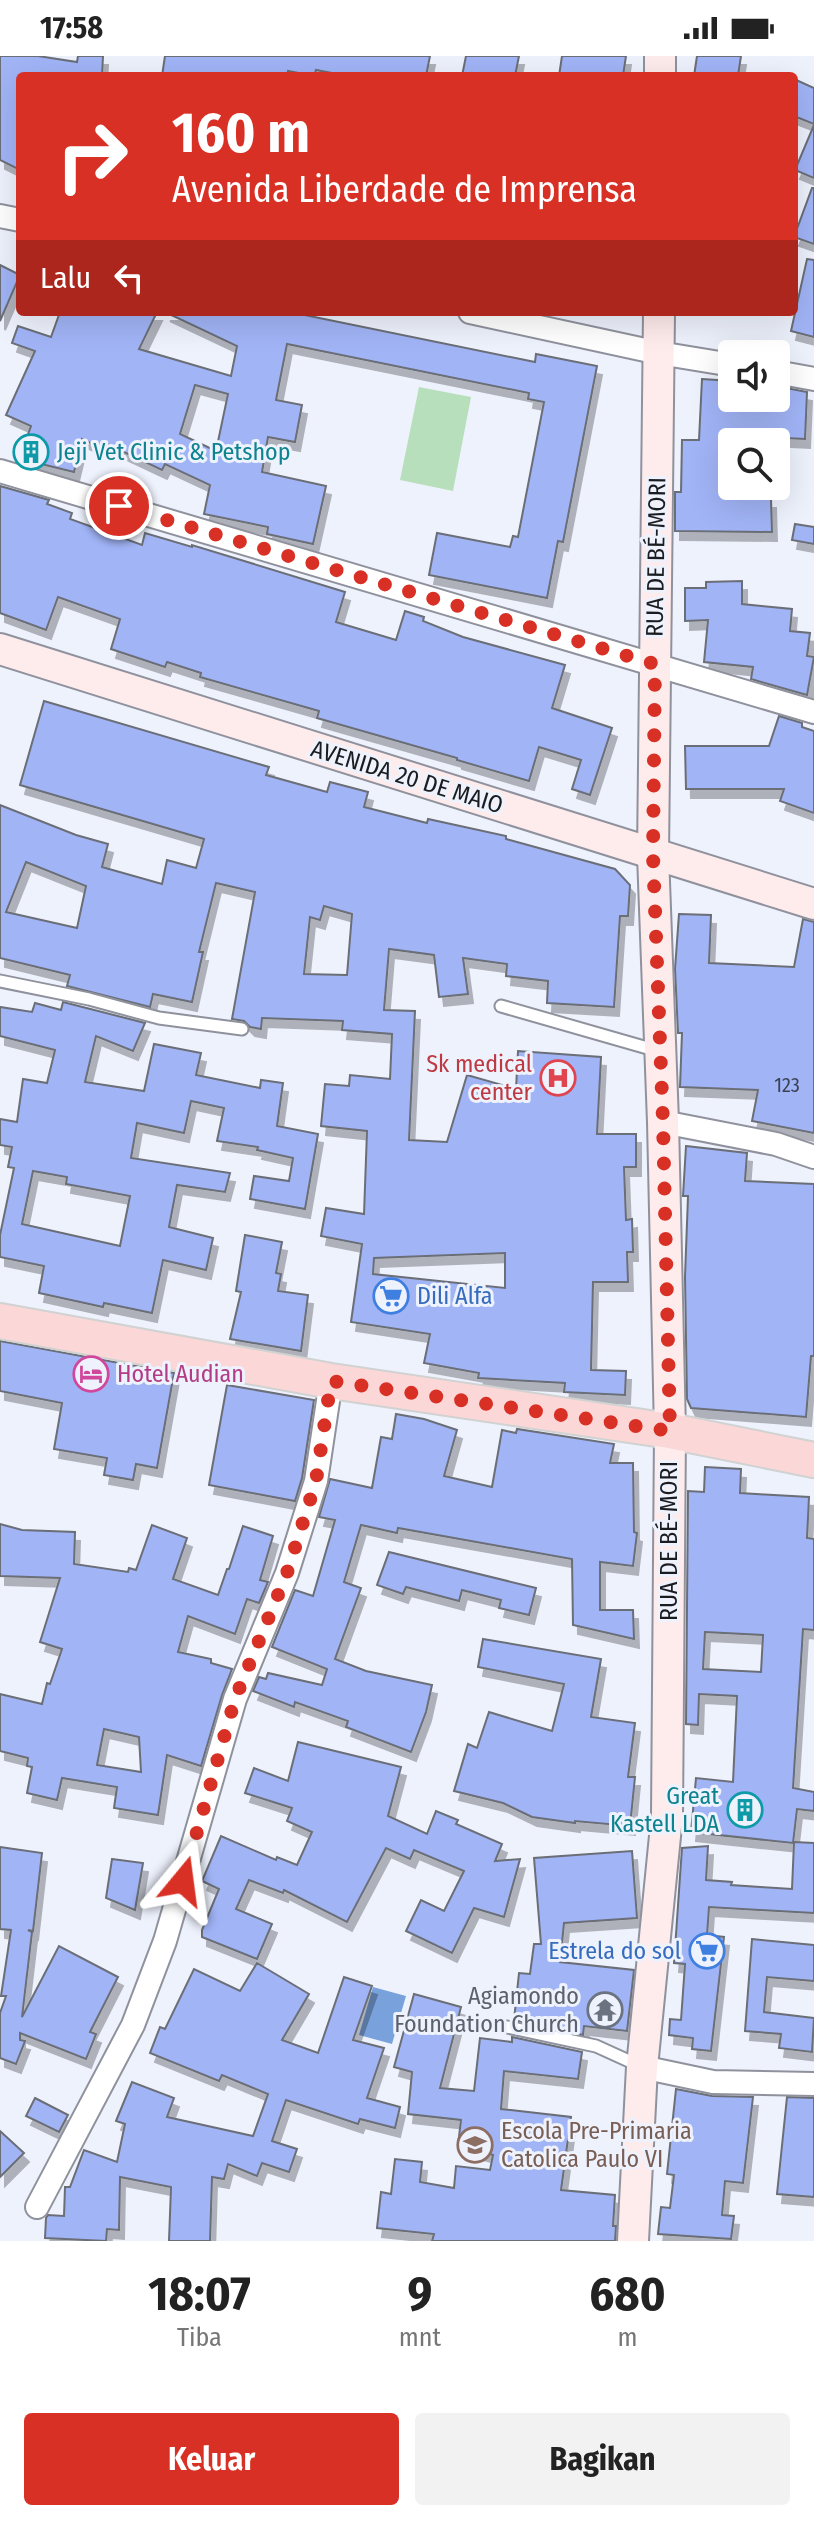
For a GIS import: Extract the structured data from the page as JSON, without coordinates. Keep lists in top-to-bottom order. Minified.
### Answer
{"streets":{"main road":["RUA DE BÉ-MORI","AVENIDA 20 DE MAIO"]},"crossings":[["RUA DE BÉ-MORI","AVENIDA 20 DE MAIO"]],"places":{"building":["Jeji Vet Clinic & Petshop","Great Kastell LDA"],"hospital":["Sk medical center"],"supermarket":["Dili Alfa","Estrela do sol"],"hotel":["Hotel Audian"],"temple":["Agiamondo Foundation Church"],"school or university":["Escola Pre-Primaria Catolica Paulo VI"]},"house_numbers":["123"],"page":{"status":"17:58","turn":["160 m","Avenida Liberdade de Imprensa"],"then":"Lalu","eta":["18:07","Tiba","9","mnt","680","m"],"buttons":["Keluar","Bagikan"]}}
